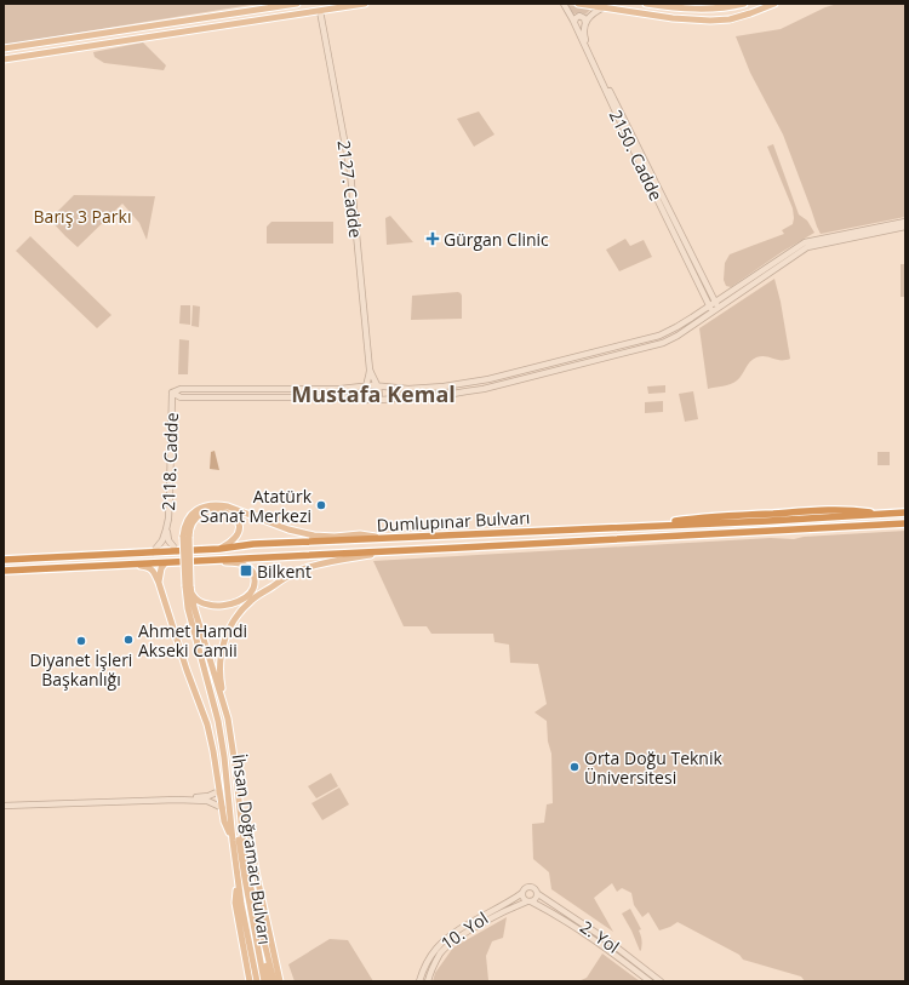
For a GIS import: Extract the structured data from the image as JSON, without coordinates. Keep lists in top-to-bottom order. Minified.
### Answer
{"streets":{"highway":["Dumlupınar Bulvarı"],"main road":["İhsan Doğramacı Bulvarı"],"street":["2150. Cadde","2127. Cadde","2118. Cadde","10. Yol","2. Yol"]},"crossings":[["10. Yol","2. Yol"]],"districts":["Mustafa Kemal"],"parks":["Barış 3 Parkı"],"places":{"health":["Gürgan Clinic"],"other":["Atatürk Sanat Merkezi","Ahmet Hamdi Akseki Camii","Diyanet İşleri Başkanlığı","Orta Doğu Teknik Üniversitesi"],"transit":["Bilkent"]}}
